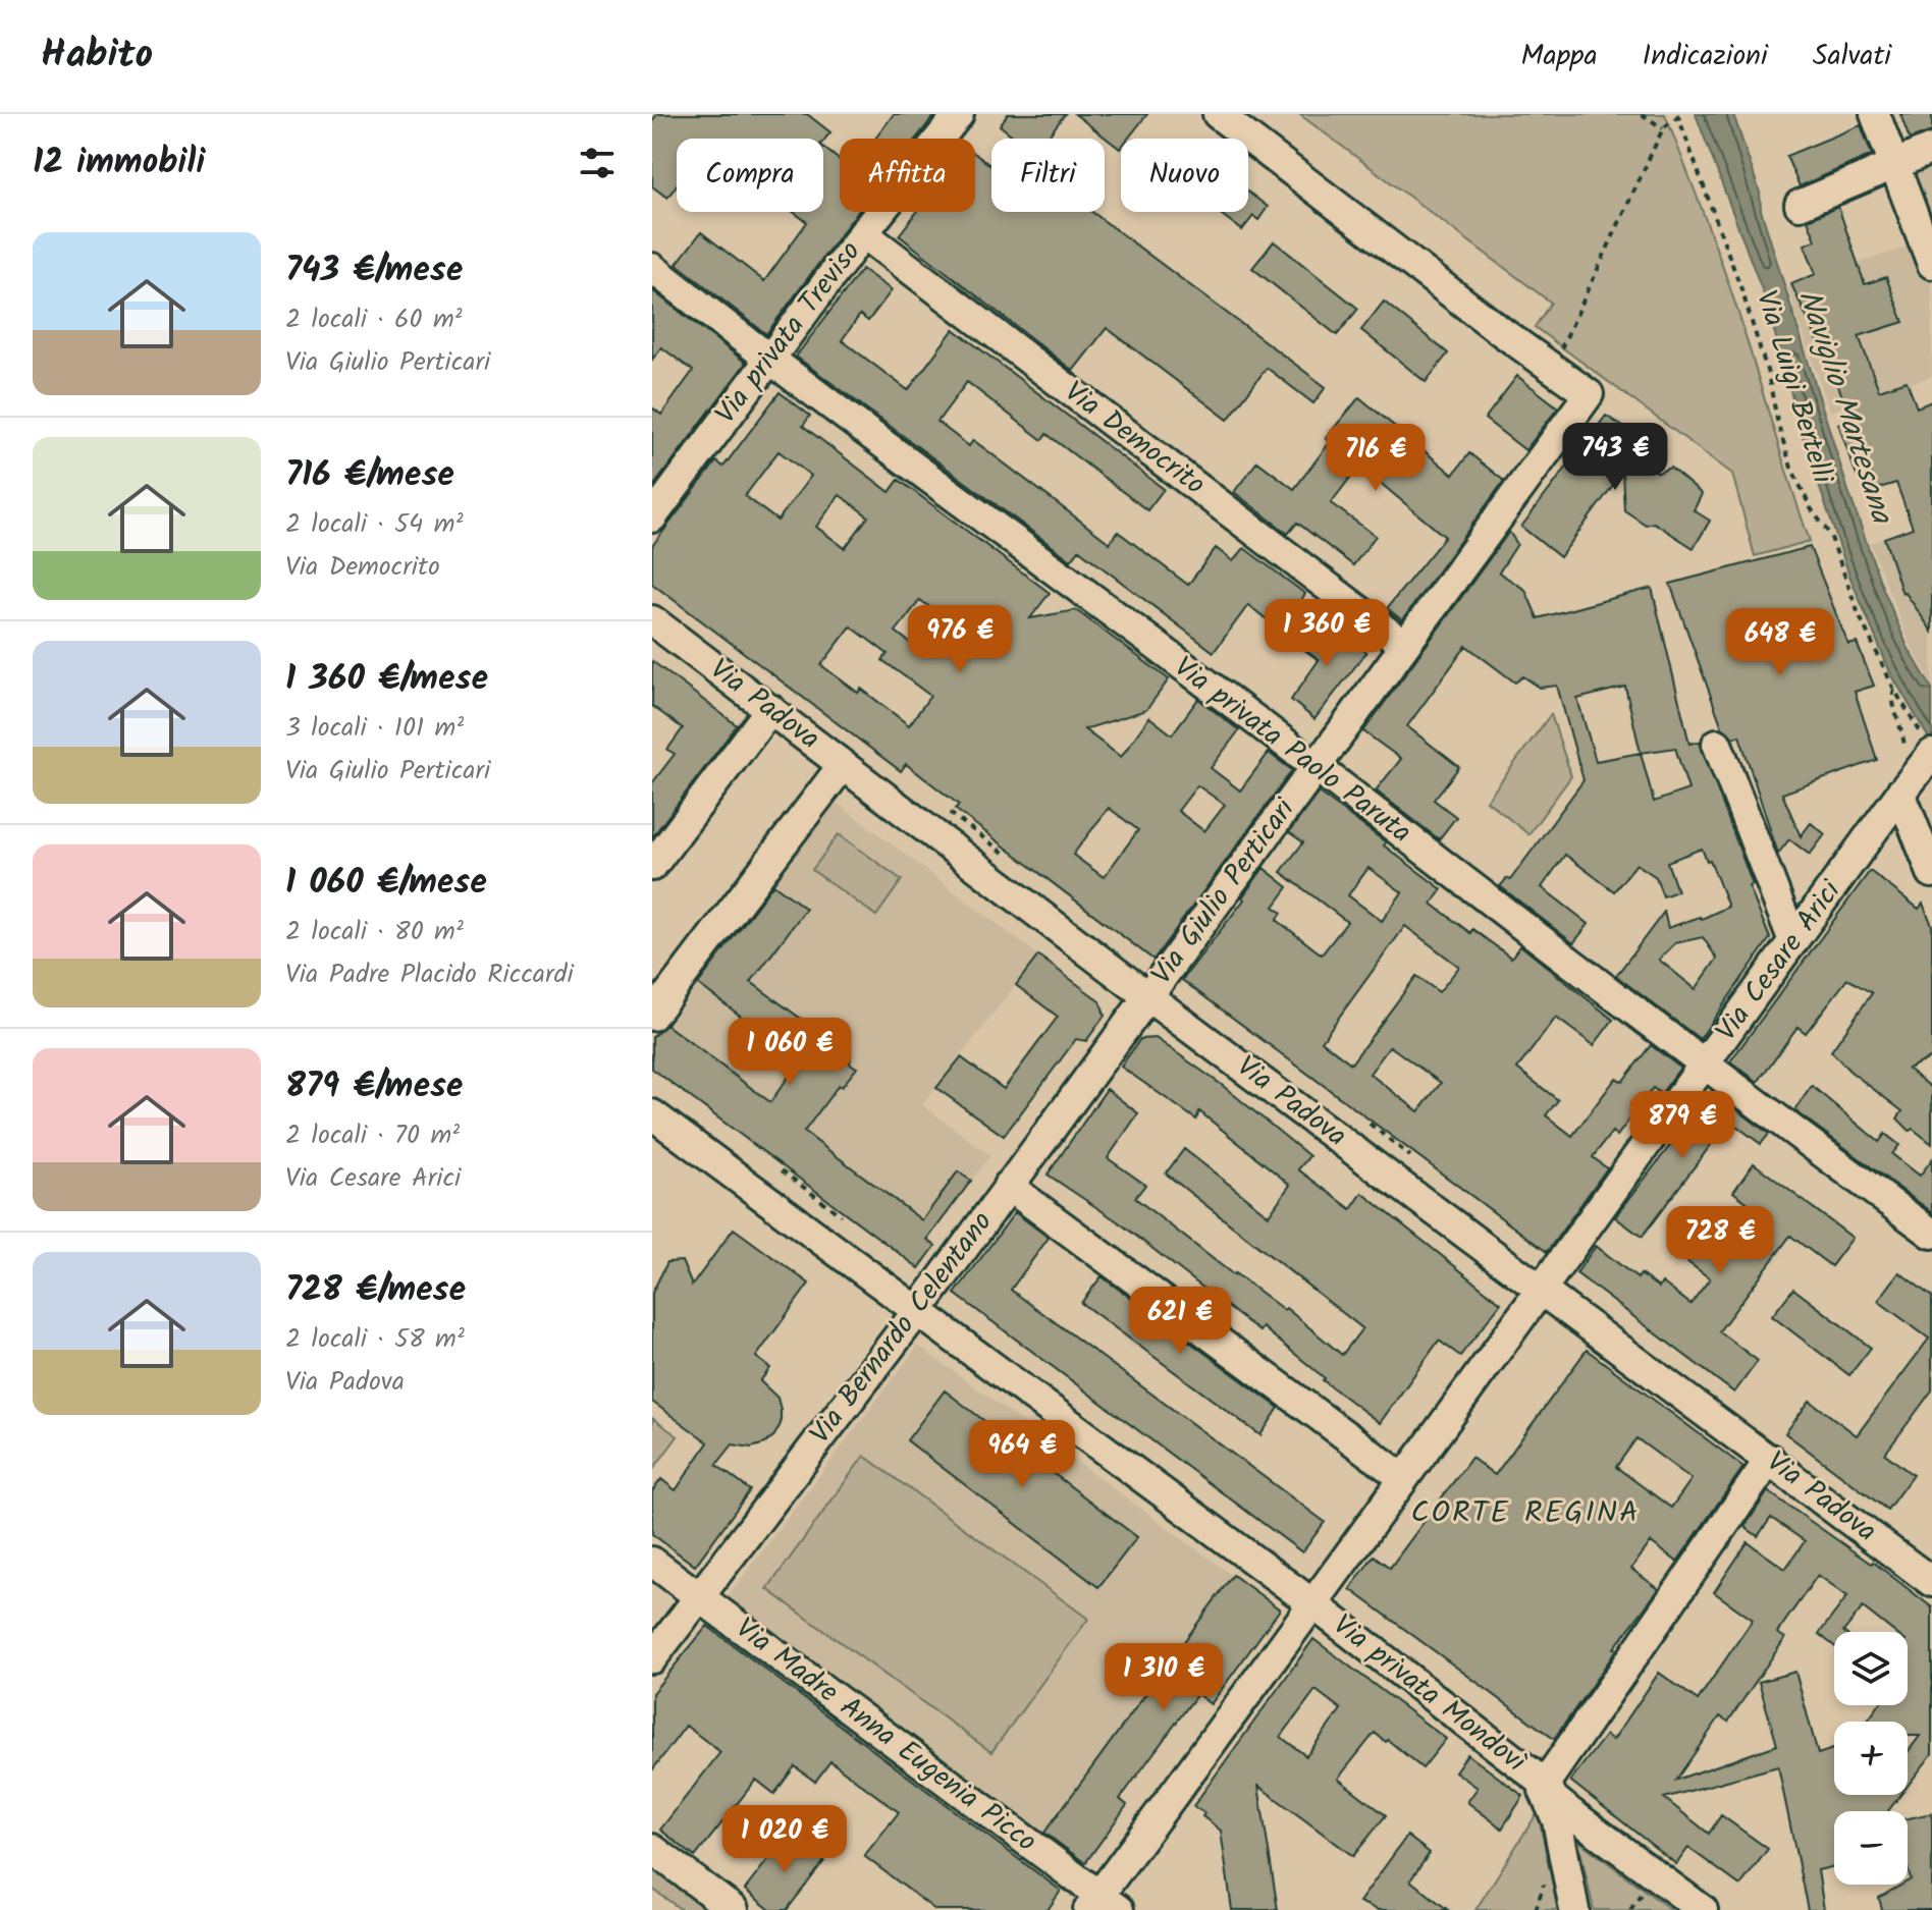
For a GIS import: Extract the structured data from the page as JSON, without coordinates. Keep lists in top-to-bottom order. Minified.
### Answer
{"streets":{"street":["Via privata Treviso","Via Democrito","Via Padova","Via privata Paolo Paruta","Via Giulio Perticari","Via Cesare Arici","Via Bernardo Celentano","Via privata Mondovì","Via Madre Anna Eugenia Picco"],"path":["Via Luigi Bertelli"]},"crossings":[["Via privata Treviso","Via Democrito"],["Via privata Treviso","Via privata Paolo Paruta"],["Via Luigi Bertelli","Via Cesare Arici"],["Via Democrito","Via Giulio Perticari"],["Via Padova","Via Giulio Perticari"],["Via Padova","Via Cesare Arici"],["Via Padova","Via Bernardo Celentano"],["Via privata Paolo Paruta","Via Giulio Perticari"],["Via privata Paolo Paruta","Via Cesare Arici"],["Via Giulio Perticari","Via Bernardo Celentano"],["Via Cesare Arici","Via privata Mondovì"],["Via Cesare Arici","Via Madre Anna Eugenia Picco"],["Via Bernardo Celentano","Via privata Mondovì"],["Via Bernardo Celentano","Via Madre Anna Eugenia Picco"]],"districts":["CORTE REGINA"],"water":["Naviglio Martesana"],"page":{"header":"Habito","nav":["Mappa","Indicazioni","Salvati"],"heading":"12 immobili","chip":["Compra","Affitta","Filtri","Nuovo"],"list":[{"name":"743 €/mese","note":"2 locali · 60 m² · Via Giulio Perticari"},{"name":"716 €/mese","note":"2 locali · 54 m² · Via Democrito"},{"name":"1 360 €/mese","note":"3 locali · 101 m² · Via Giulio Perticari"},{"name":"1 060 €/mese","note":"2 locali · 80 m² · Via Padre Placido Riccardi"},{"name":"879 €/mese","note":"2 locali · 70 m² · Via Cesare Arici"},{"name":"728 €/mese","note":"2 locali · 58 m² · Via Padova"}],"price":["743 €","716 €","1 360 €","976 €","648 €","1 060 €","879 €","728 €","621 €","964 €","1 310 €","1 020 €"],"map_buttons":["+","−"]}}
